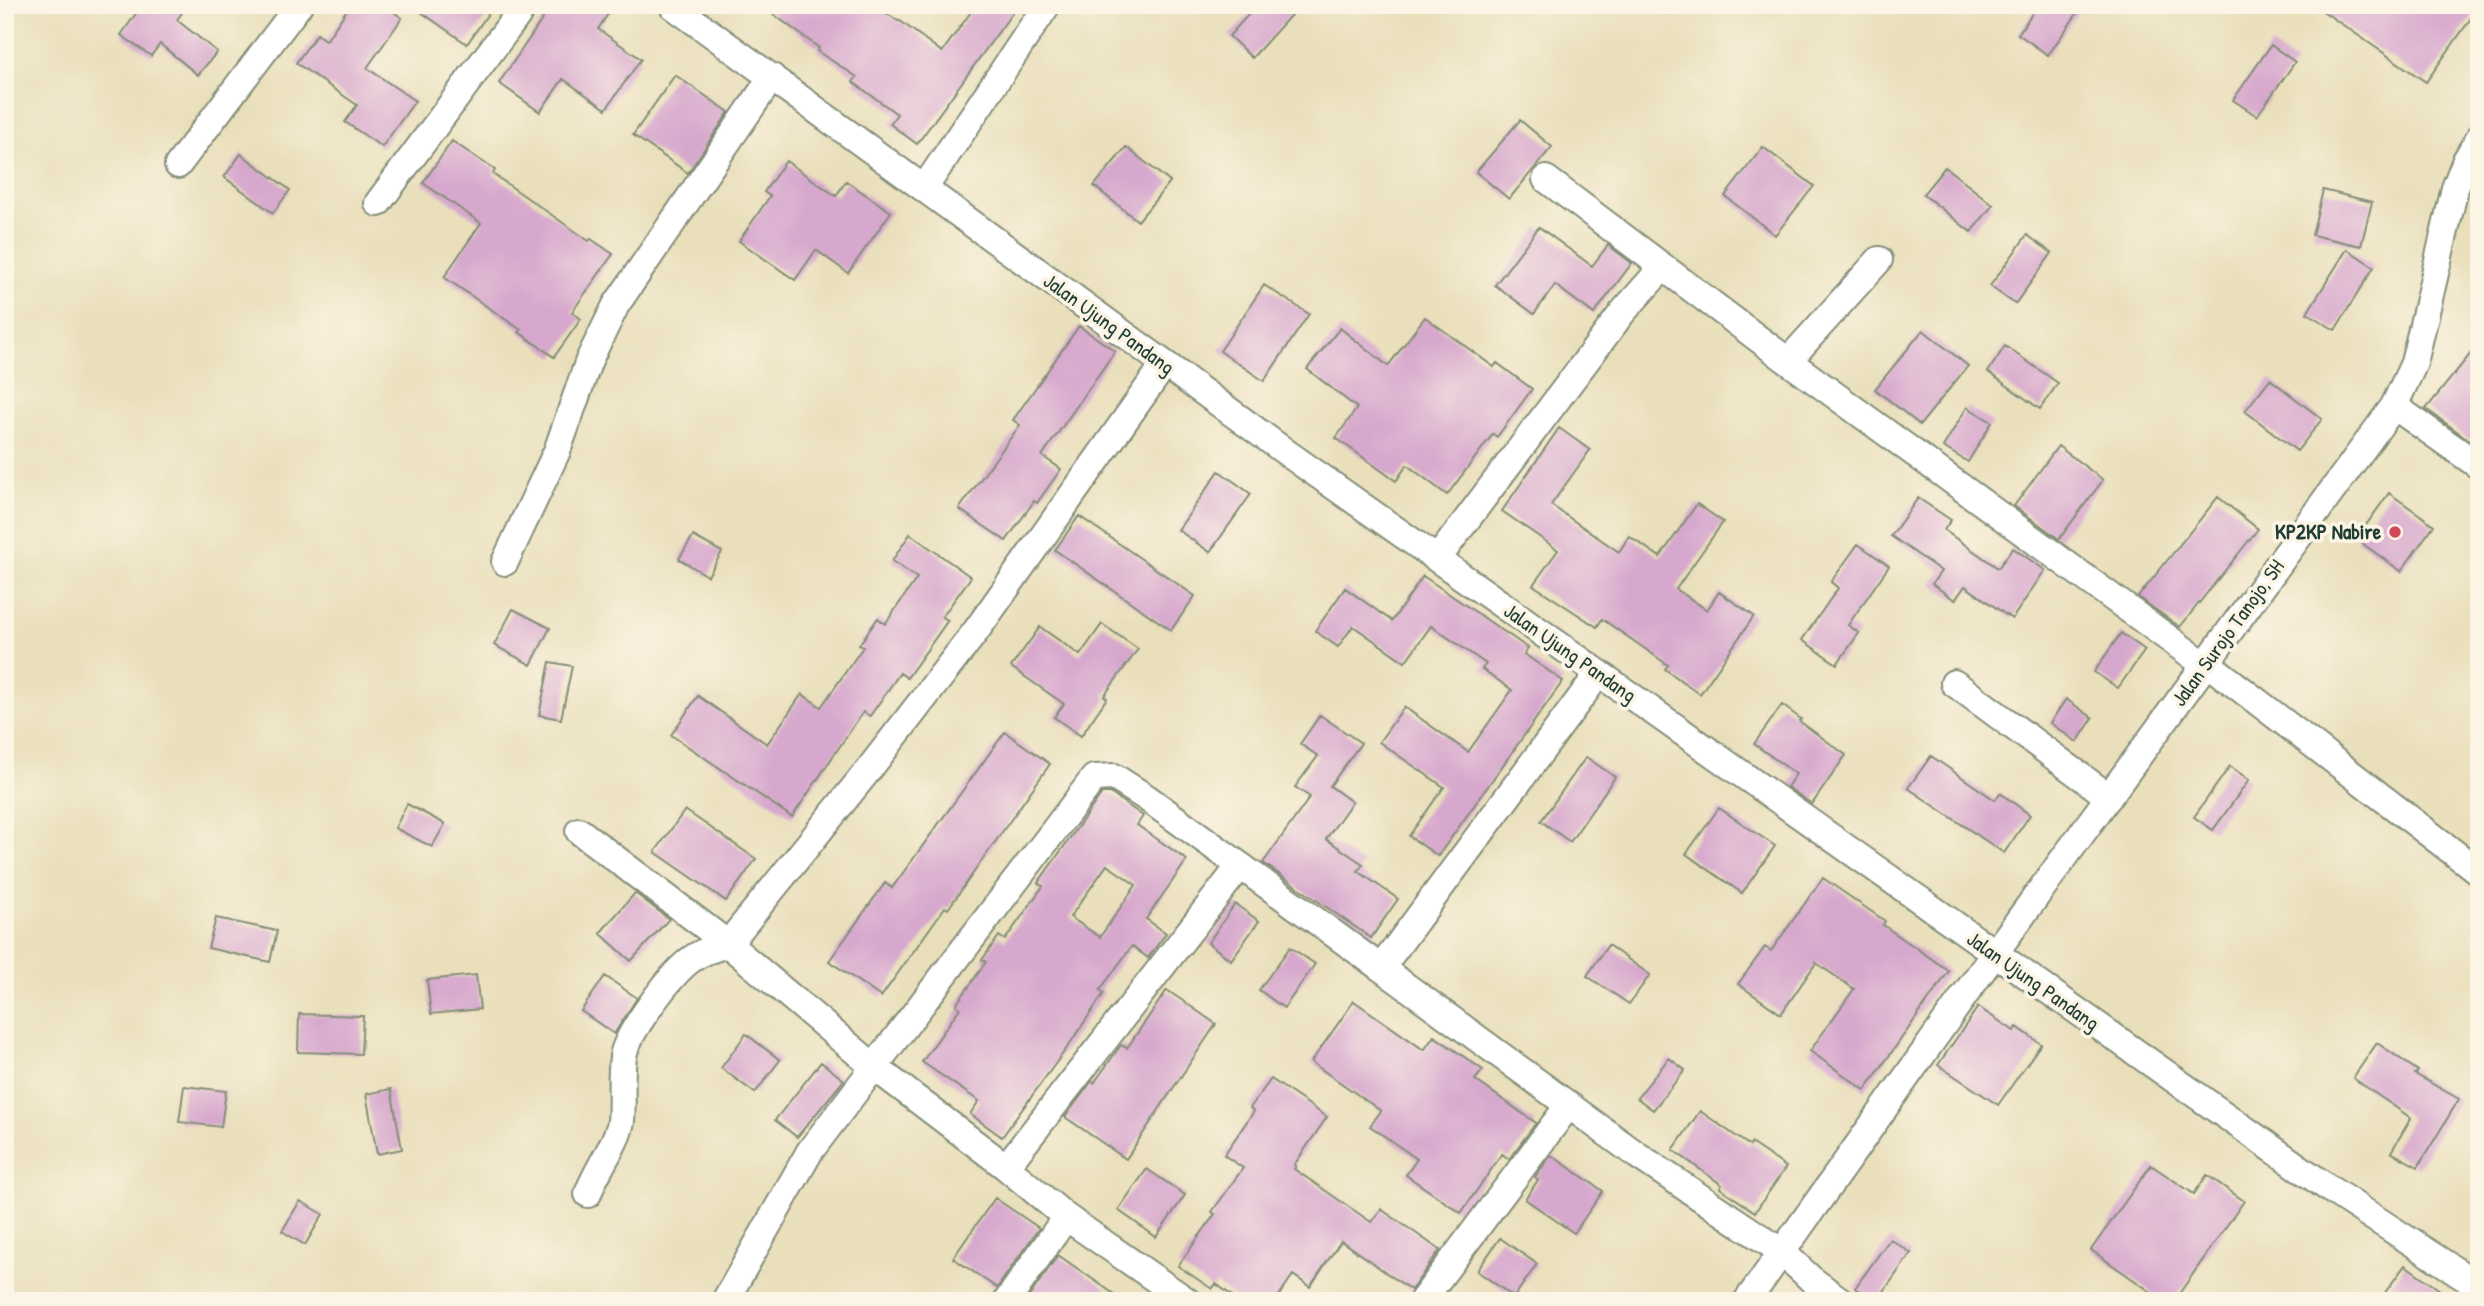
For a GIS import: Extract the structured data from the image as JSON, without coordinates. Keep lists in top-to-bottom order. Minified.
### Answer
{"streets":{"street":["Jalan Ujung Pandang","Jalan Surojo Tanojo, SH"]},"crossings":[["Jalan Ujung Pandang","Jalan Surojo Tanojo, SH"]],"places":["KP2KP Nabire"]}
